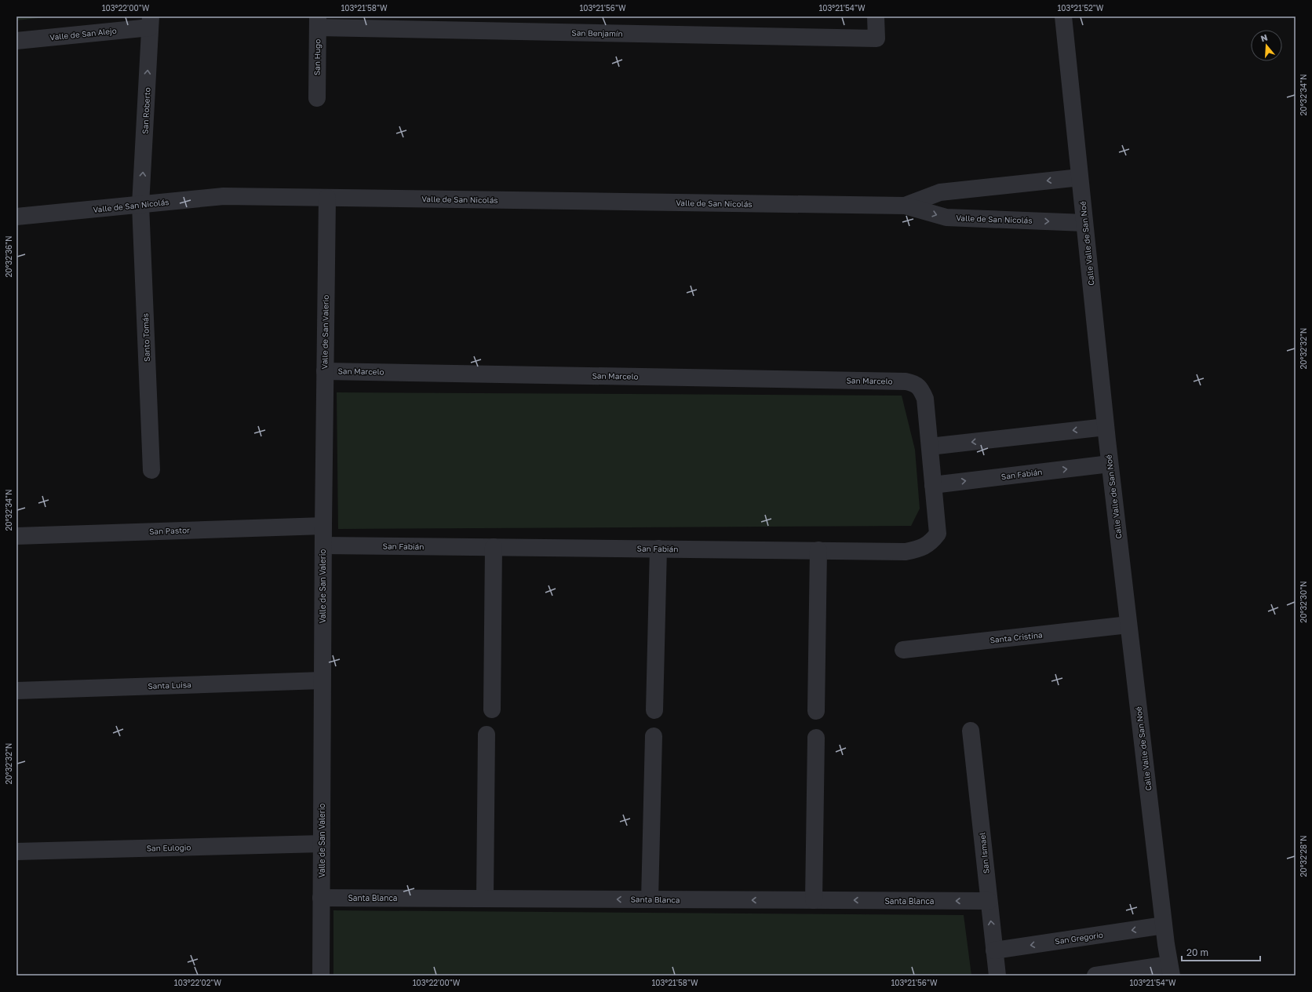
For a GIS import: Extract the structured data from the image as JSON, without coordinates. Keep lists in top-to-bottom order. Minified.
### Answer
{"streets":{"street":["San Benjamín","Valle de San Alejo","San Hugo","San Roberto","Valle de San Nicolás","Calle Valle de San Noé","Valle de San Valerio","Santo Tomás","San Marcelo","San Fabián","San Pastor","Santa Cristina","Santa Luisa","San Eulogio","San Ismael","Santa Blanca","San Gregorio"]},"crossings":[["San Benjamín","San Hugo"],["Valle de San Alejo","San Roberto"],["San Roberto","Valle de San Nicolás"],["San Roberto","Santo Tomás"],["Valle de San Nicolás","Calle Valle de San Noé"],["Valle de San Nicolás","Valle de San Valerio"],["Valle de San Nicolás","Santo Tomás"],["Calle Valle de San Noé","San Fabián"],["Calle Valle de San Noé","Santa Cristina"],["Calle Valle de San Noé","San Gregorio"],["Valle de San Valerio","San Marcelo"],["Valle de San Valerio","San Fabián"],["Valle de San Valerio","San Pastor"],["Valle de San Valerio","Santa Luisa"],["Valle de San Valerio","San Eulogio"],["Valle de San Valerio","Santa Blanca"],["San Marcelo","San Fabián"],["San Ismael","Santa Blanca"],["San Ismael","San Gregorio"]],"one_way":["San Roberto","Santa Blanca"],"scale_bar":"20 m","north":"top","coordinates":["103°22'00\"W","103°21'58\"W","103°21'56\"W","103°21'54\"W","103°21'52\"W","20°32'34\"N","20°32'36\"N","20°32'32\"N","20°32'30\"N","20°32'28\"N","103°22'02\"W"]}
